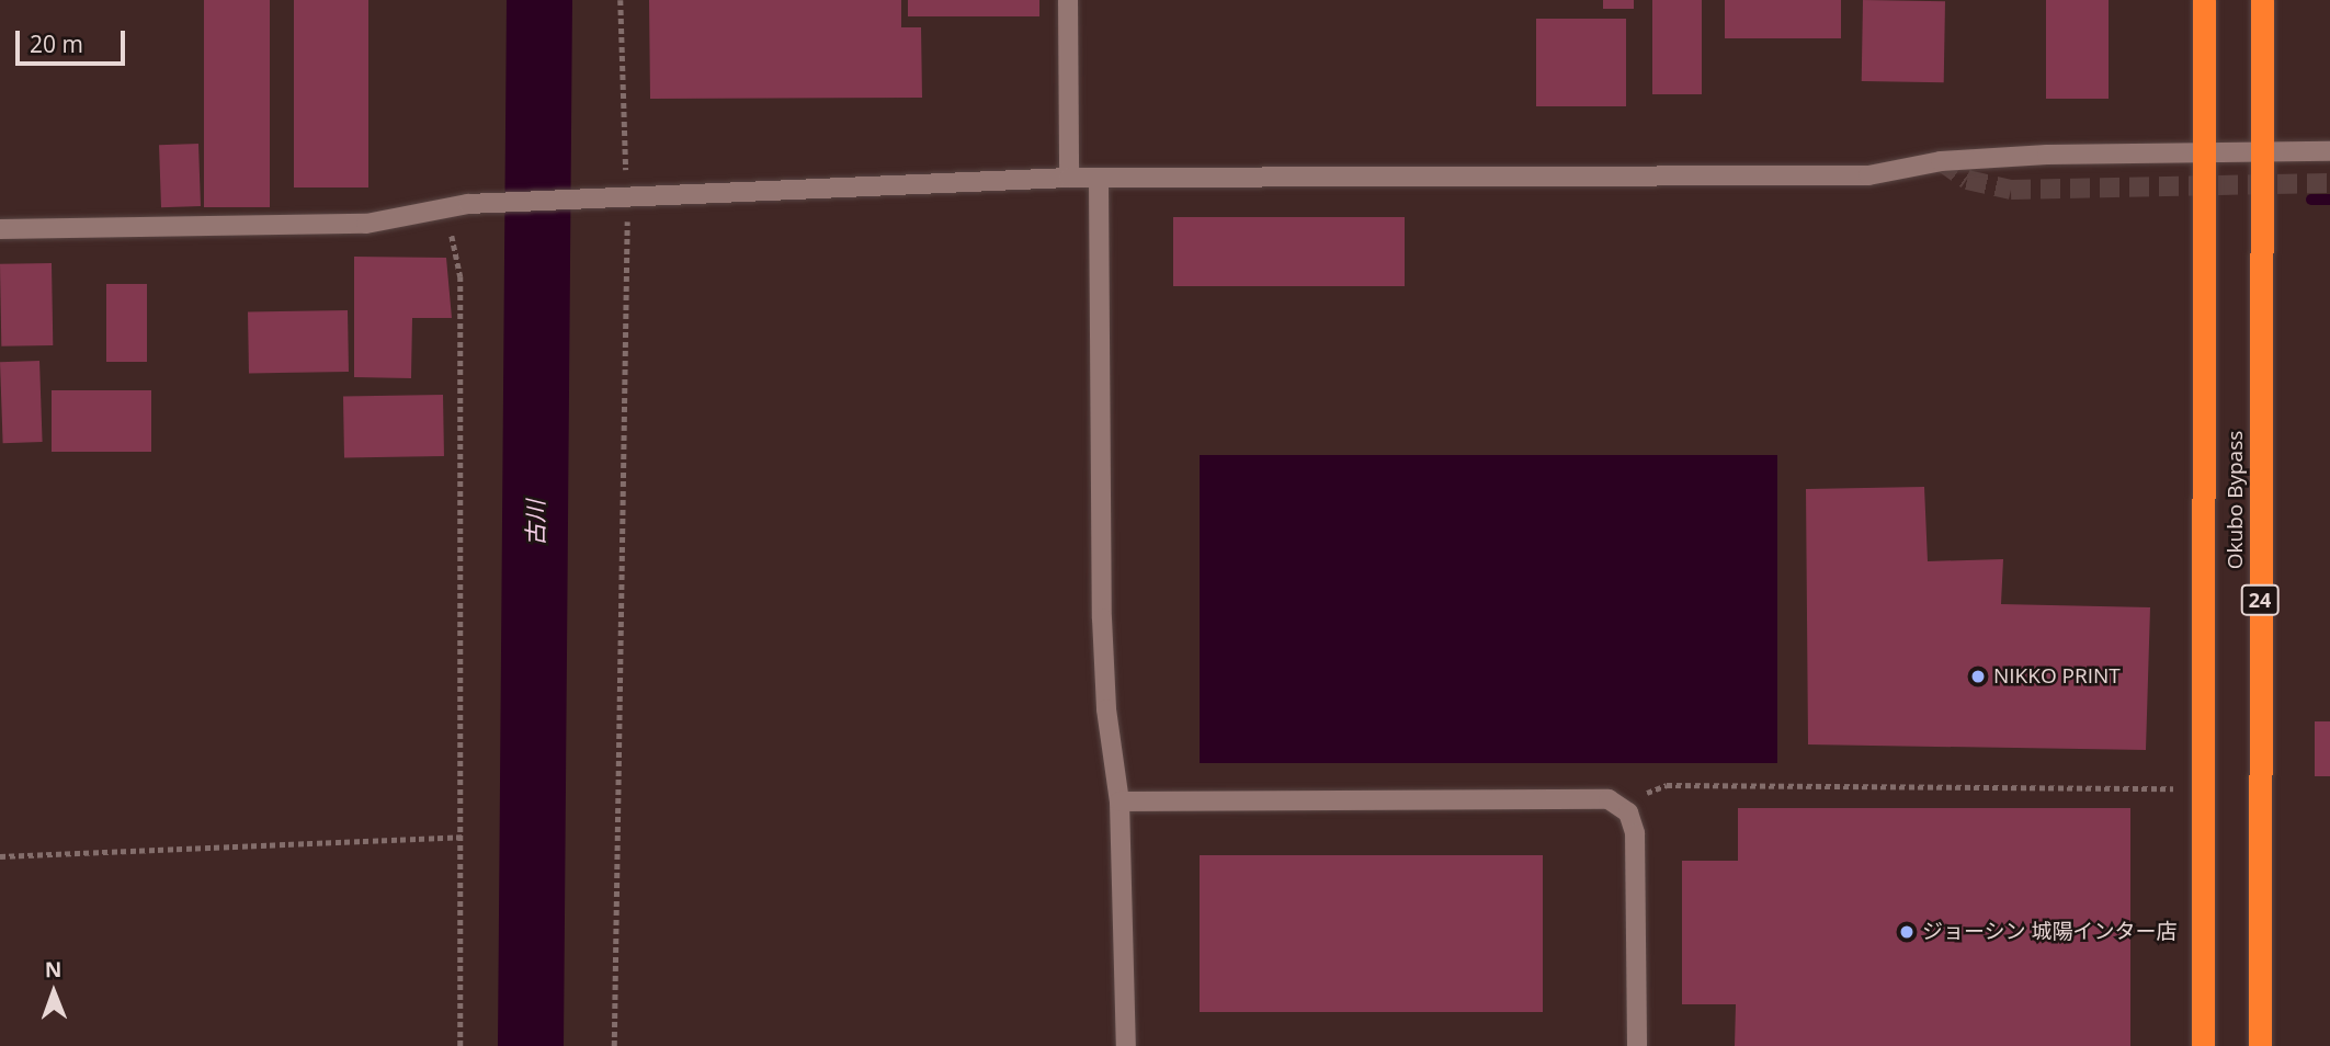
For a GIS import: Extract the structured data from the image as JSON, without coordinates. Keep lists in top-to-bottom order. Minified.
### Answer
{"streets":{"highway":["Okubo Bypass","24"]},"water":["古川"],"places":["NIKKO PRINT","ジョーシン 城陽インター店"],"scale_bar":"20 m","north":"top"}
